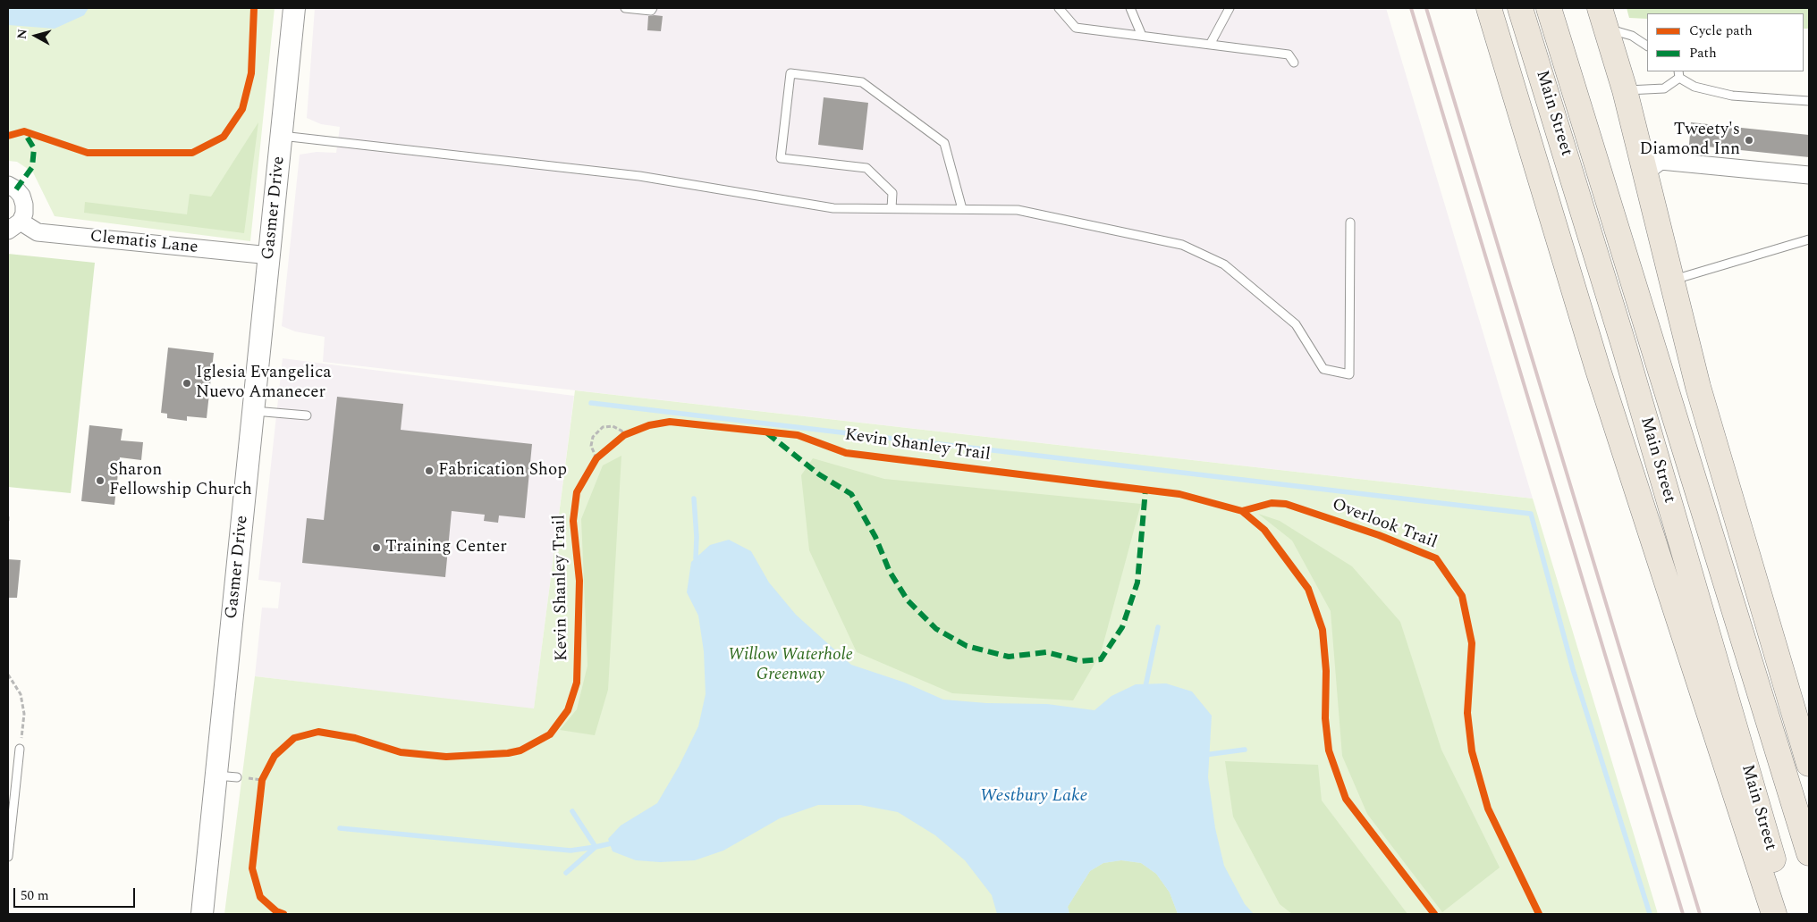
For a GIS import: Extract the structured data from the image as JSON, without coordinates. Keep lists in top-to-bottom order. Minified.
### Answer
{"streets":{"highway":["Main Street"],"street":["Gasmer Drive","Clematis Lane"],"cycle path":["Kevin Shanley Trail","Overlook Trail"]},"crossings":[["Gasmer Drive","Clematis Lane"]],"water":["Westbury Lake"],"parks":["Willow Waterhole Greenway"],"places":["Tweety's Diamond Inn","Iglesia Evangelica Nuevo Amanecer","Fabrication Shop","Sharon Fellowship Church","Training Center"],"legend":["Cycle path","Path"],"scale_bar":"50 m","north":"left"}
